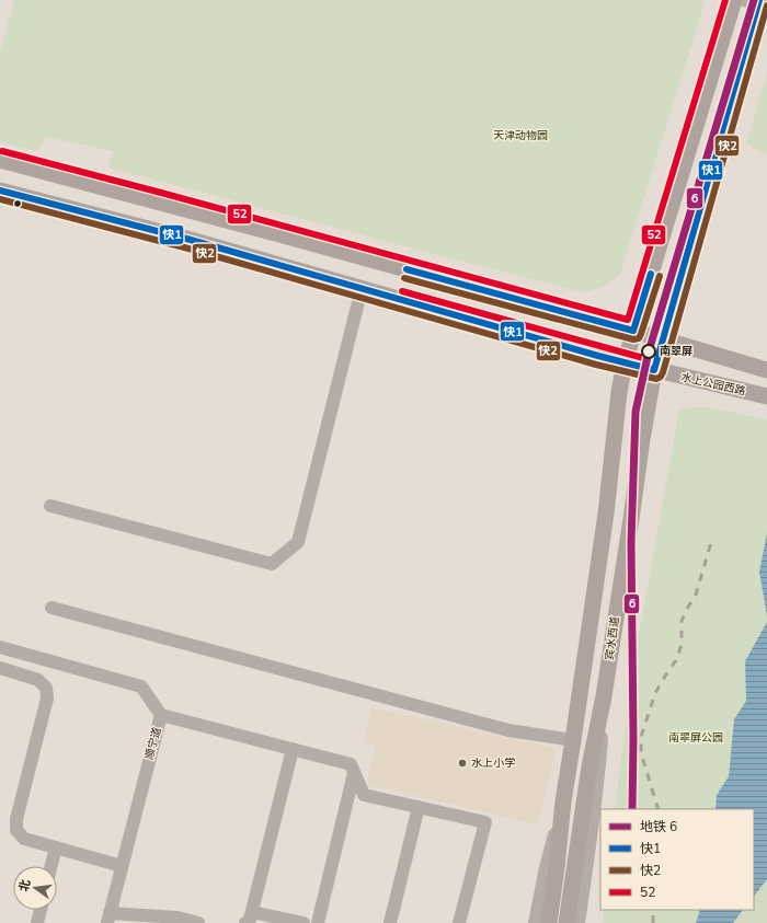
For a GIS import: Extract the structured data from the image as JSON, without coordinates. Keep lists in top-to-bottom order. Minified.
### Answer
{"streets":{"main road":["水上公园西路","宾水西道"],"street":["顺宁道"]},"crossings":[["水上公园西路","宾水西道"]],"parks":["天津动物园","南翠屏公园"],"places":["南翠屏","水上小学"],"lines":["metro line 6","transit line 快1","transit line 52","transit line 快2"],"legend":["地铁 6","快1","快2","52"],"north":"left"}
